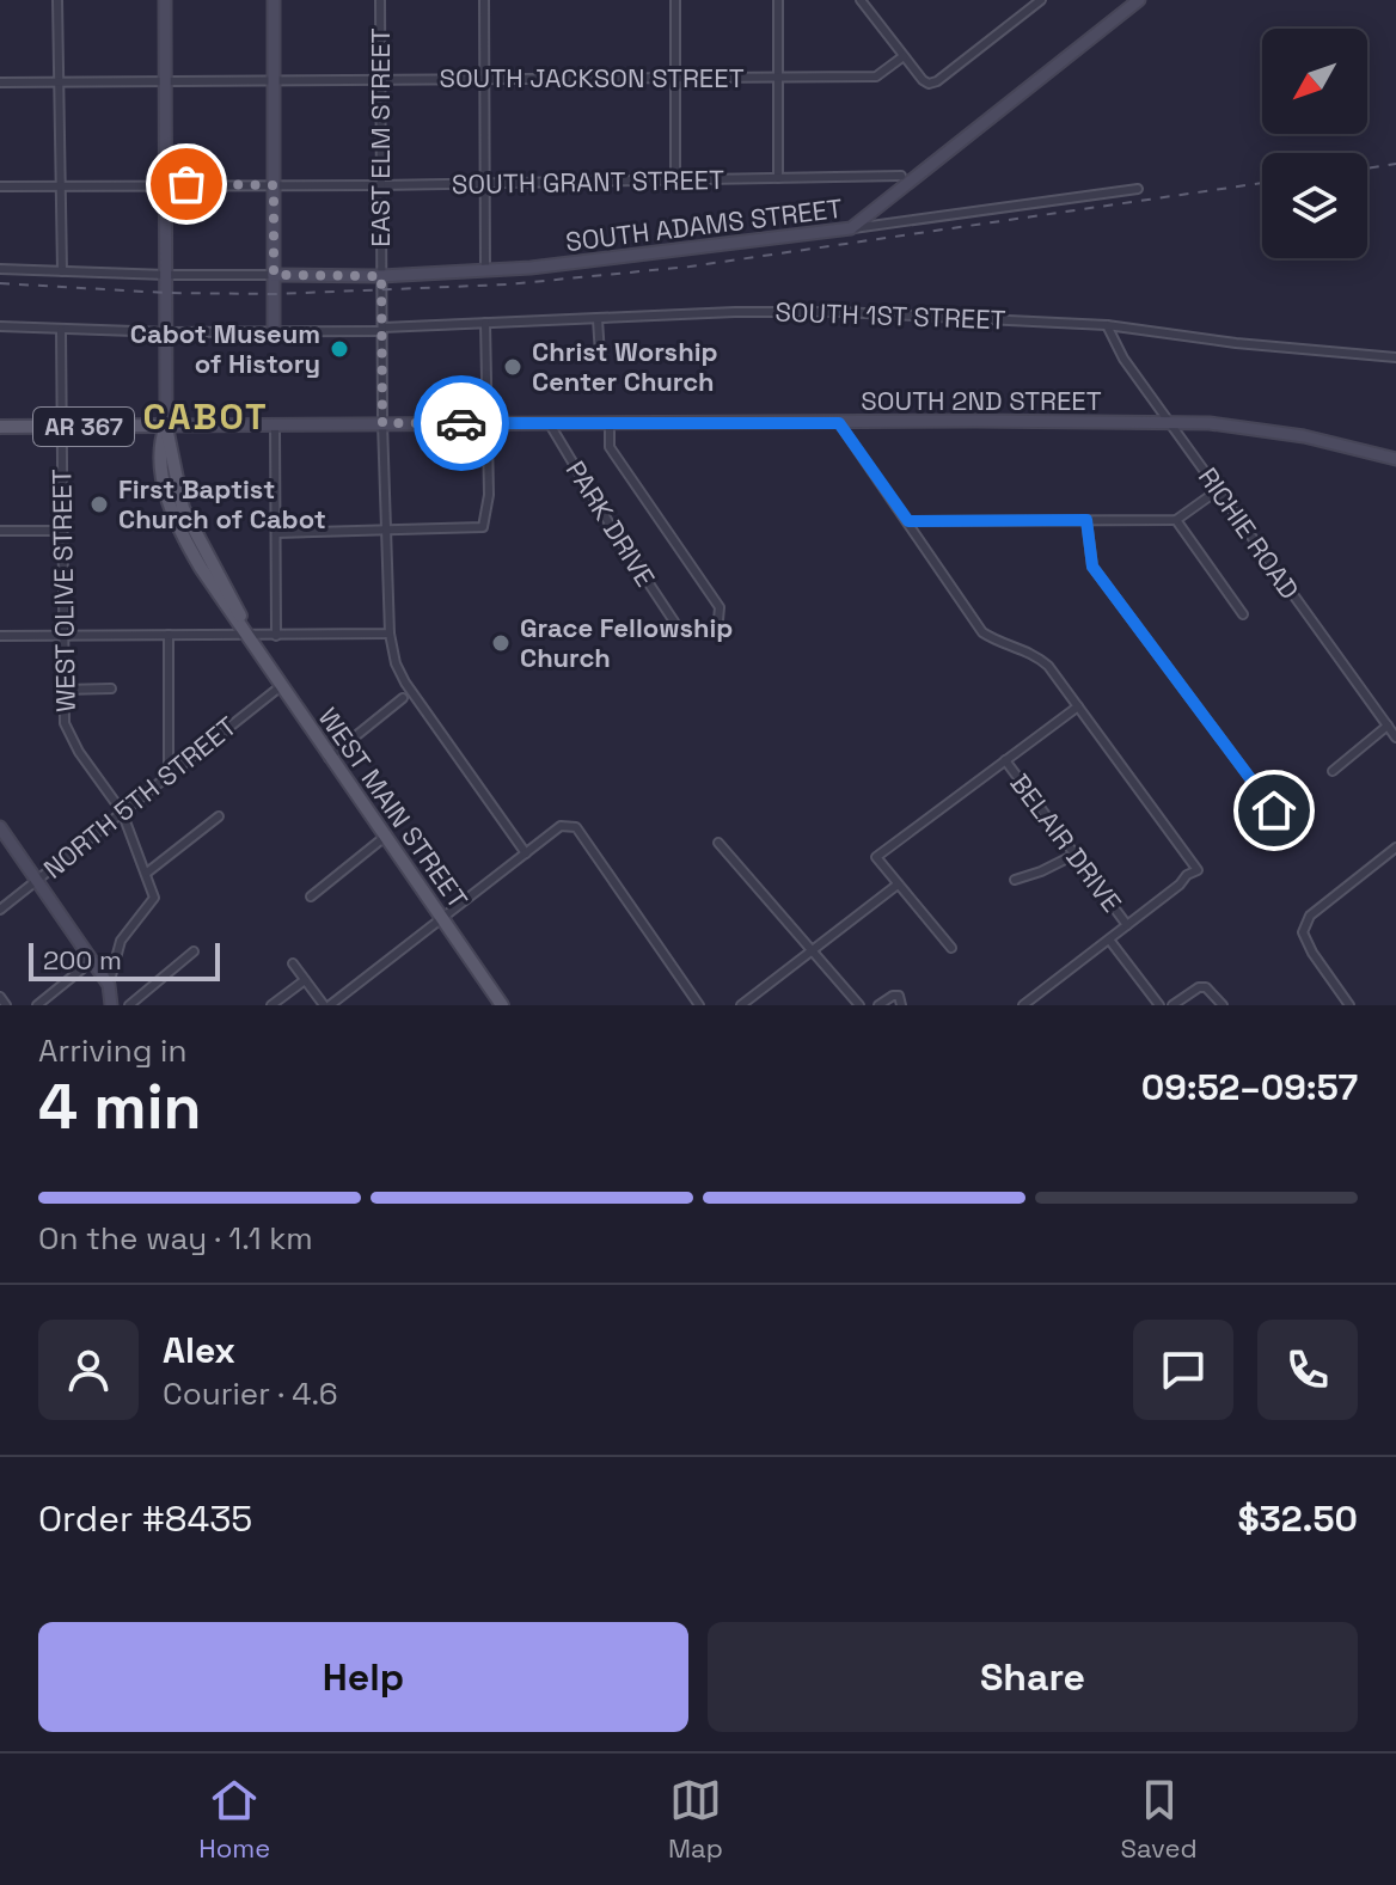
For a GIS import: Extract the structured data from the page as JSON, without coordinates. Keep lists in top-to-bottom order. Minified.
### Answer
{"streets":{"main road":["SOUTH ADAMS STREET","SOUTH 2ND STREET","AR 367","WEST MAIN STREET"],"street":["SOUTH JACKSON STREET","EAST ELM STREET","SOUTH GRANT STREET","SOUTH 1ST STREET","PARK DRIVE","RICHIE ROAD","WEST OLIVE STREET","NORTH 5TH STREET","BELAIR DRIVE"]},"crossings":[["SOUTH JACKSON STREET","EAST ELM STREET"],["EAST ELM STREET","SOUTH GRANT STREET"],["EAST ELM STREET","SOUTH ADAMS STREET"],["EAST ELM STREET","SOUTH 1ST STREET"],["EAST ELM STREET","SOUTH 2ND STREET"],["SOUTH 1ST STREET","RICHIE ROAD"],["SOUTH 1ST STREET","WEST OLIVE STREET"],["SOUTH 2ND STREET","AR 367"],["SOUTH 2ND STREET","PARK DRIVE"],["SOUTH 2ND STREET","RICHIE ROAD"],["AR 367","WEST OLIVE STREET"],["AR 367","WEST MAIN STREET"],["WEST OLIVE STREET","NORTH 5TH STREET"],["NORTH 5TH STREET","WEST MAIN STREET"]],"districts":["CABOT"],"places":["Cabot Museum of History","Christ Worship Center Church","First Baptist Church of Cabot","Grace Fellowship Church"],"scale_bar":"200 m","north":"bottom left","page":{"scale":"200 m","heading":["4 min","Arriving in","09:52–09:57"],"panel":["Alex","Courier · 4.6","Order #8435","$32.50"],"bar":"On the way · 1.1 km","buttons":["Help","Share"],"tabs":["Home","Map","Saved"]}}
